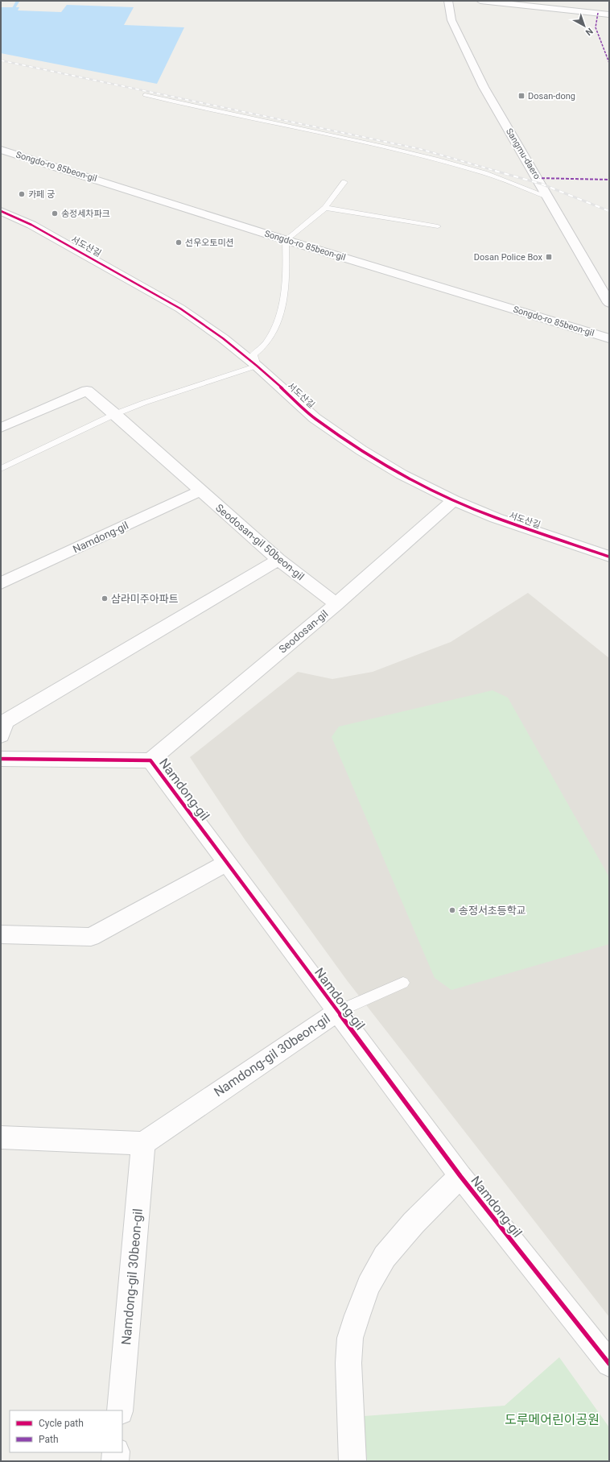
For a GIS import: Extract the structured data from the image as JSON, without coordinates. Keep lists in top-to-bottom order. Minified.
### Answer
{"streets":{"street":["Sangmu-daero","Songdo-ro 85beon-gil","서도산길","Namdong-gil","Seodosan-gil 50beon-gil","Seodosan-gil","Namdong-gil 30beon-gil"]},"crossings":[["서도산길","Seodosan-gil"],["Namdong-gil","Seodosan-gil 50beon-gil"],["Namdong-gil","Seodosan-gil"],["Namdong-gil","Namdong-gil 30beon-gil"],["Seodosan-gil 50beon-gil","Seodosan-gil"]],"parks":["도루메어린이공원"],"places":{"transit":["Dosan-dong","Dosan Police Box"],"other":["카페 궁","송정세차파크","선우오토미션","삼라미주아파트","송정서초등학교"]},"legend":["Cycle path","Path"],"north":"bottom right"}
